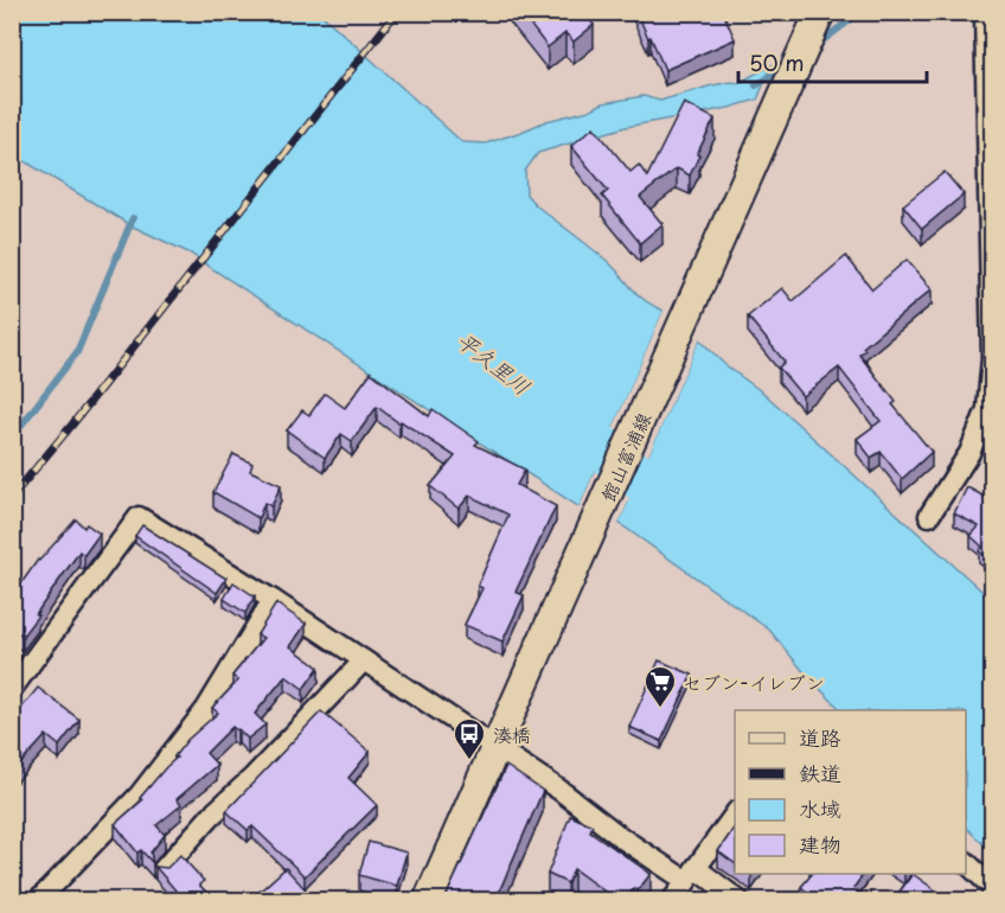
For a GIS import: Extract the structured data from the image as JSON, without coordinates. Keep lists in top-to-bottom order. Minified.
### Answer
{"streets":{"main road":["館山富浦線"]},"water":["平久里川"],"places":{"supermarket":["セブン-イレブン"],"bus stop":["湊橋"]},"legend":["道路","鉄道","水域","建物"],"scale_bar":"50 m"}
